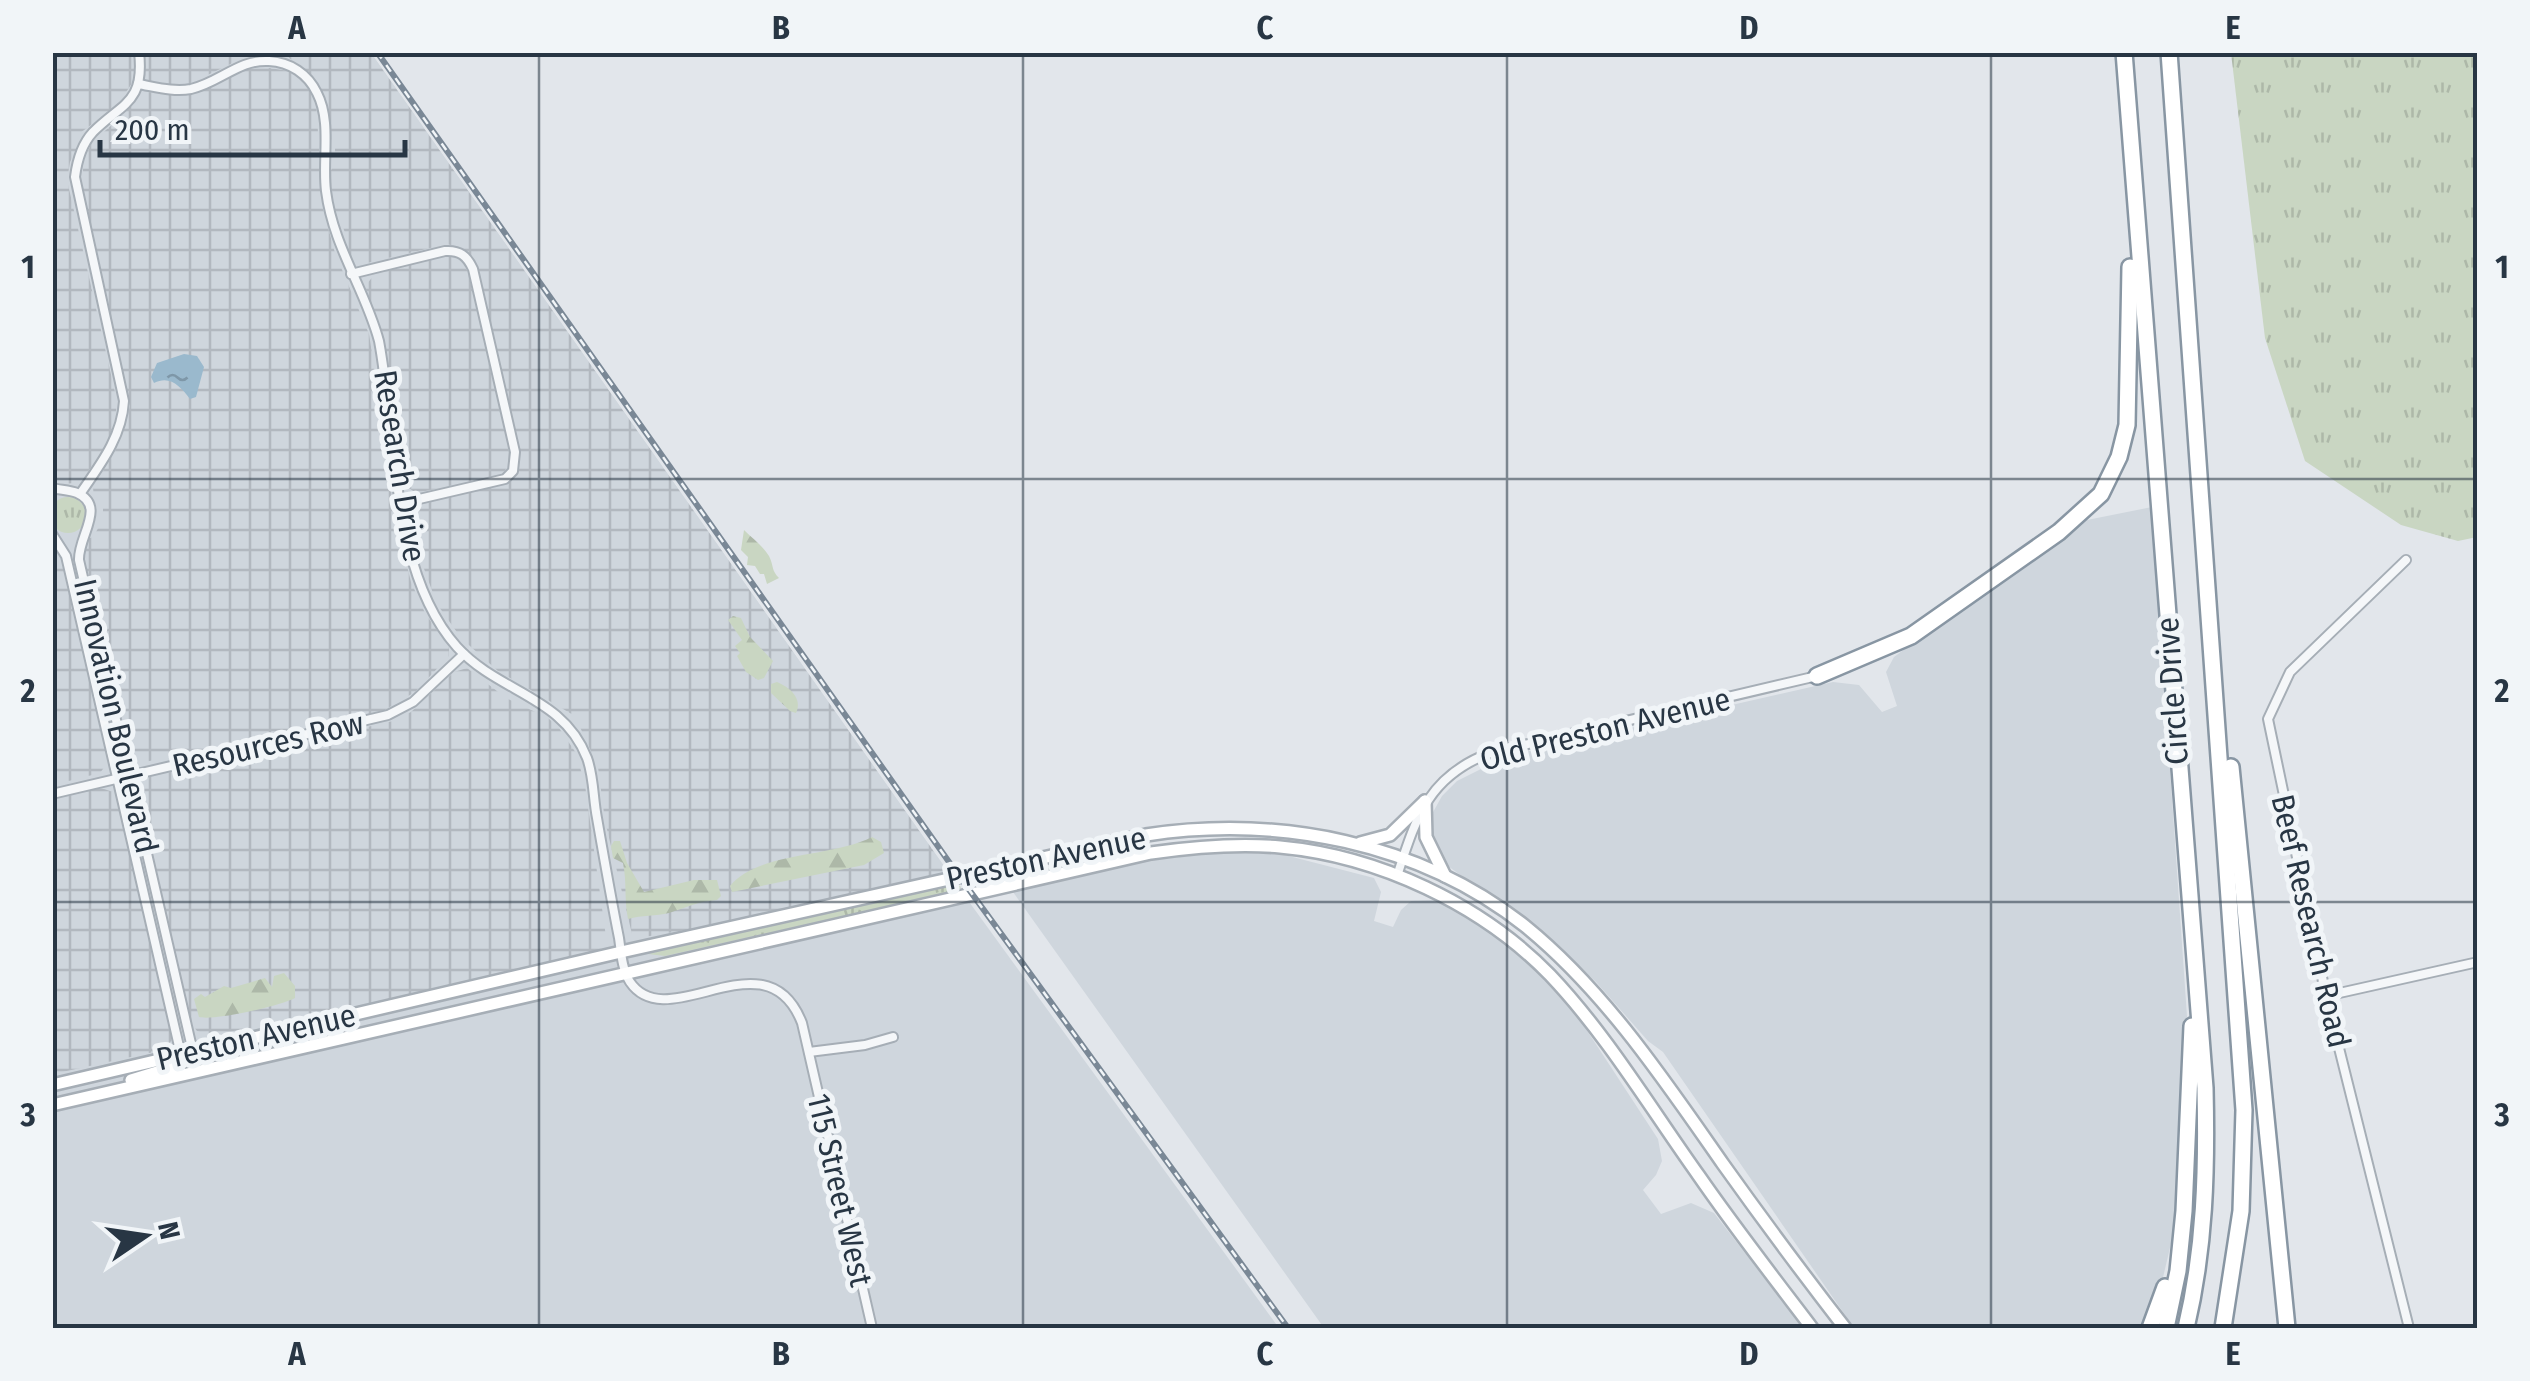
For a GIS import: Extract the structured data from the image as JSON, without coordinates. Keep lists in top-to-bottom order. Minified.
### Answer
{"streets":{"highway":["Circle Drive"],"main road":["Preston Avenue"],"street":["Research Drive","Innovation Boulevard","Old Preston Avenue","Resources Row","Beef Research Road","115 Street West"]},"crossings":[["Research Drive","Resources Row"],["Research Drive","Preston Avenue"],["Research Drive","115 Street West"],["Innovation Boulevard","Resources Row"],["Innovation Boulevard","Preston Avenue"],["Old Preston Avenue","Preston Avenue"],["Preston Avenue","115 Street West"]],"scale_bar":"200 m","north":"right","grid":{"columns":["A","B","C","D","E"],"rows":["1","2","3"]}}
